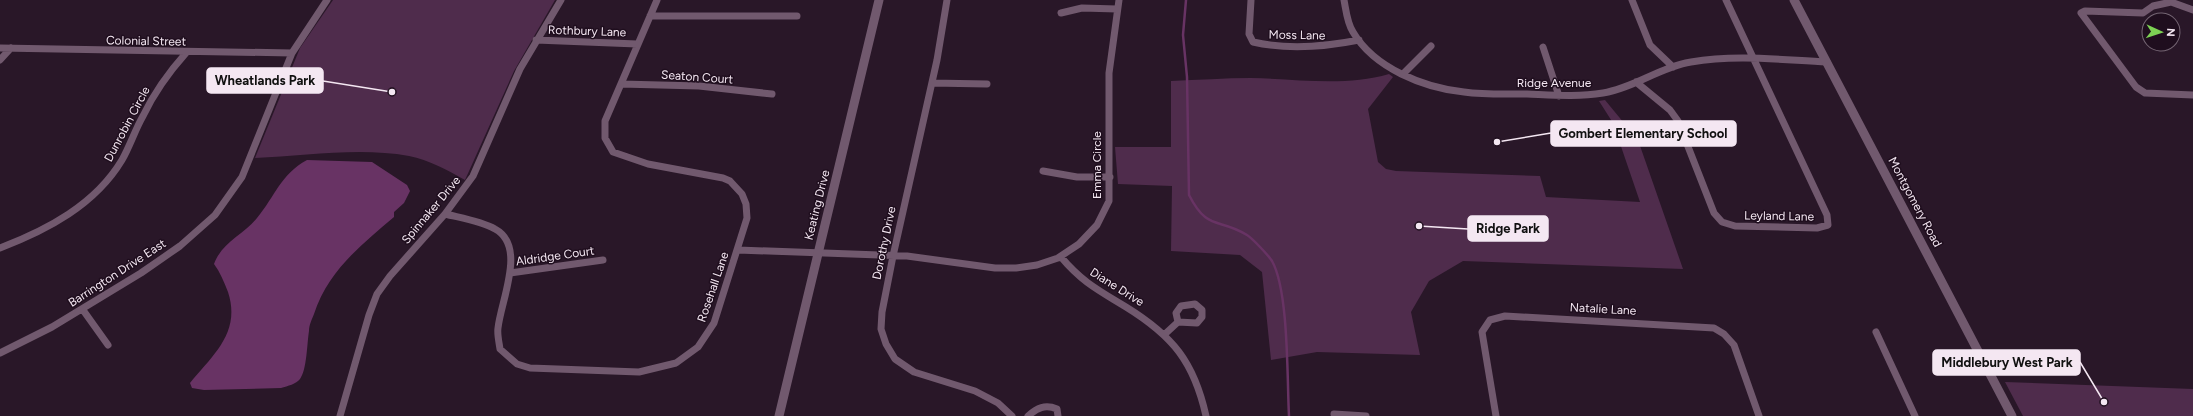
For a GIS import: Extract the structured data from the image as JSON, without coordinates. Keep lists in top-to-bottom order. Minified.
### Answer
{"streets":{"street":["Rothbury Lane","Moss Lane","Colonial Street","Seaton Court","Ridge Avenue","Dunrobin Circle","Emma Circle","Montgomery Road","Keating Drive","Spinnaker Drive","Leyland Lane","Dorothy Drive","Aldridge Court","Barrington Drive East","Rosehall Lane","Diane Drive","Natalie Lane"]},"crossings":[["Rothbury Lane","Spinnaker Drive"],["Rothbury Lane","Rosehall Lane"],["Moss Lane","Ridge Avenue"],["Colonial Street","Dunrobin Circle"],["Colonial Street","Barrington Drive East"],["Seaton Court","Rosehall Lane"],["Ridge Avenue","Montgomery Road"],["Ridge Avenue","Leyland Lane"],["Emma Circle","Keating Drive"],["Emma Circle","Dorothy Drive"],["Emma Circle","Rosehall Lane"],["Emma Circle","Diane Drive"],["Spinnaker Drive","Rosehall Lane"],["Aldridge Court","Rosehall Lane"]],"places":["Wheatlands Park","Gombert Elementary School","Ridge Park","Middlebury West Park"],"north":"right"}
